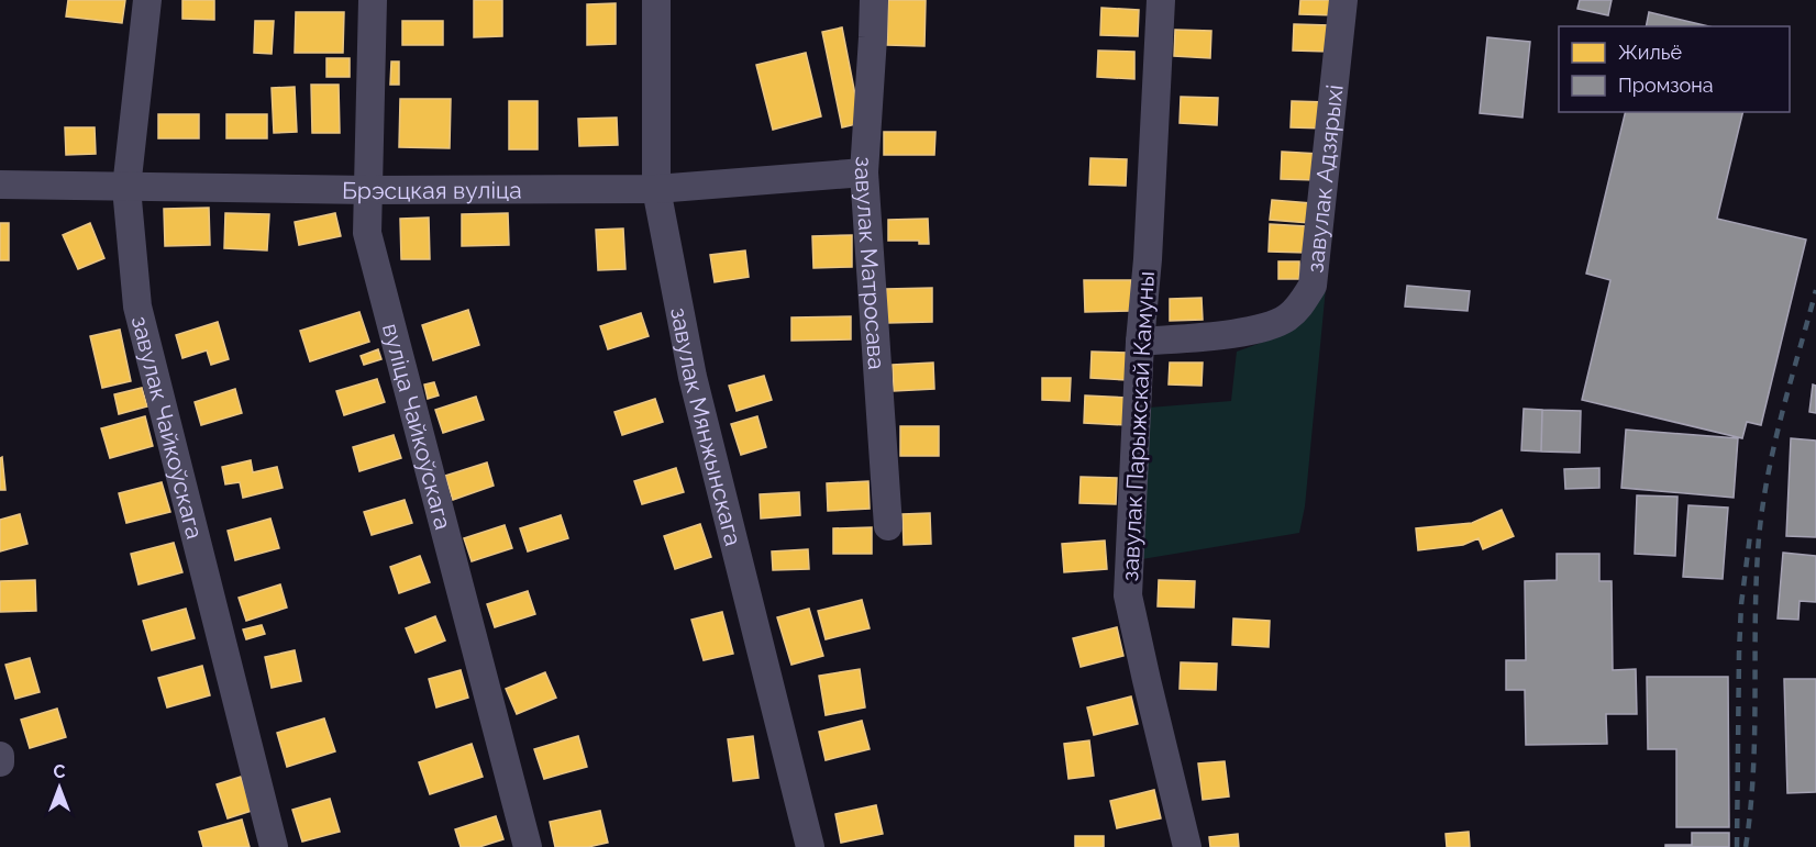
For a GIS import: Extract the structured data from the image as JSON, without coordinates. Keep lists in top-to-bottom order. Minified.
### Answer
{"streets":{"street":["завулак Адзярыхі","Брэсцкая вуліца","завулак Матросава","завулак Парыжскай Камуны","завулак Чайкоўскага","вуліца Чайкоўскага","завулак Мянжынскага"]},"crossings":[["завулак Адзярыхі","завулак Парыжскай Камуны"],["Брэсцкая вуліца","завулак Матросава"],["Брэсцкая вуліца","завулак Чайкоўскага"],["Брэсцкая вуліца","вуліца Чайкоўскага"],["Брэсцкая вуліца","завулак Мянжынскага"]],"legend":["Жильё","Промзона"],"north":"top"}
